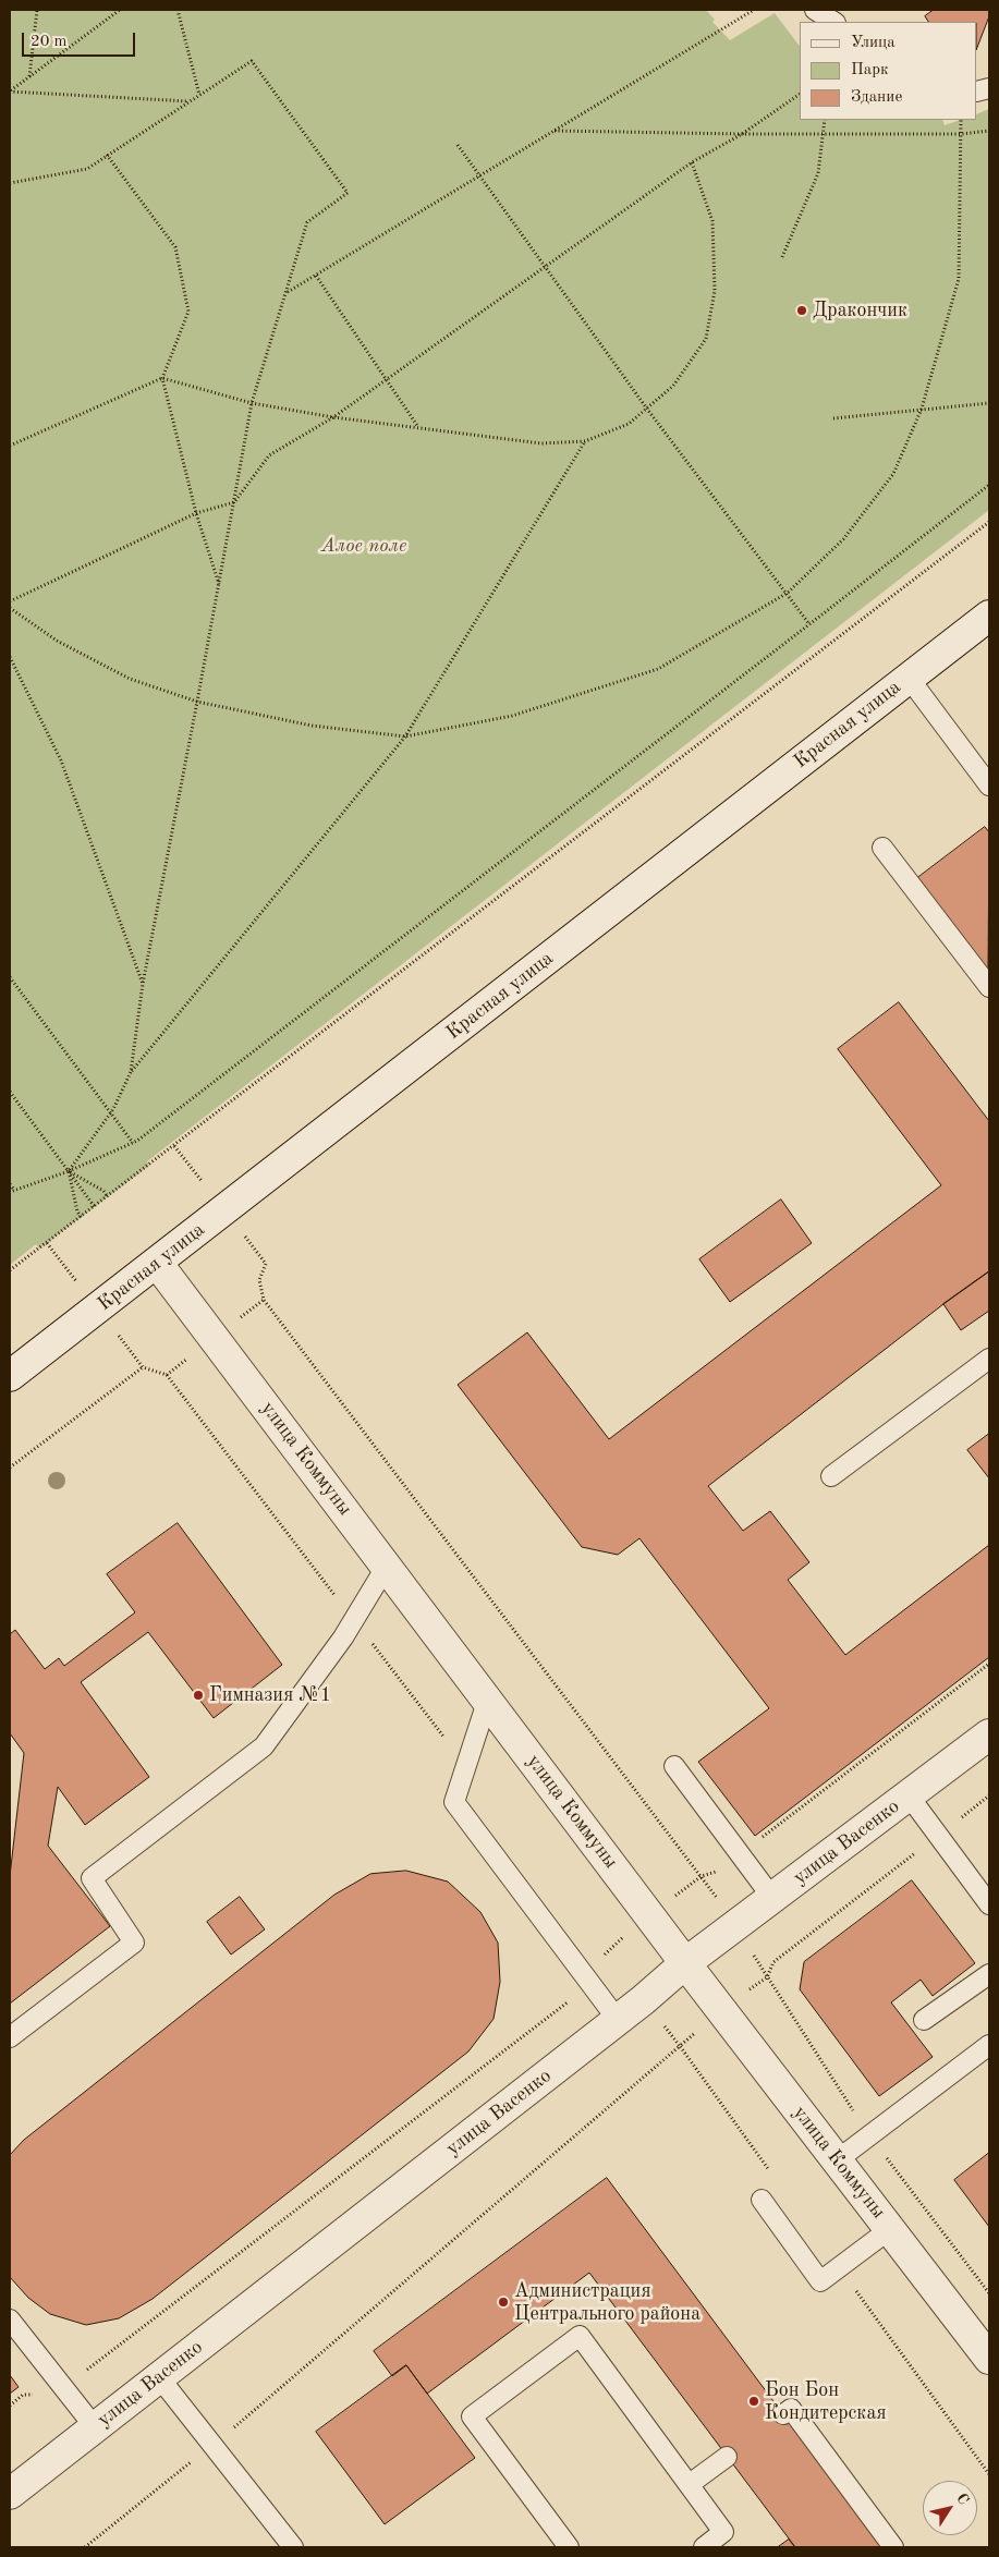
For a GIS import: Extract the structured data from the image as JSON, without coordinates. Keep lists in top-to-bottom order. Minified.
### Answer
{"streets":{"street":["Красная улица","улица Коммуны","улица Васенко"]},"crossings":[["Красная улица","улица Коммуны"],["улица Коммуны","улица Васенко"]],"parks":["Алое поле"],"places":["Дракончик","Гимназия №1","Администрация Центрального района","Бон Бон Кондитерская"],"legend":["Улица","Парк","Здание"],"scale_bar":"20 m","north":"top right"}
